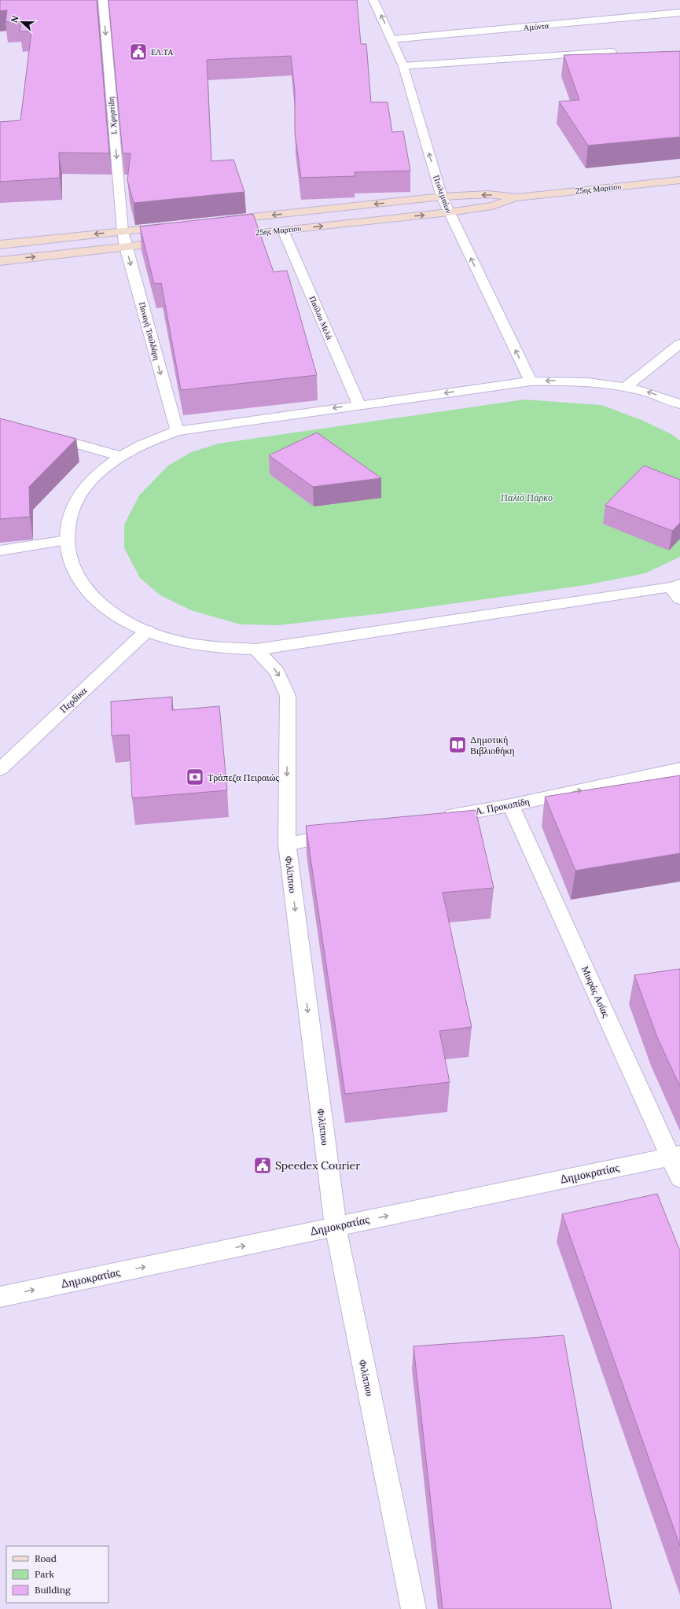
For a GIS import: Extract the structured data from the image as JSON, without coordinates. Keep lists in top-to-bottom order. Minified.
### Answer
{"streets":{"main road":["25ης Μαρτίου"],"street":["Αμύντα","Ι. Χρηστίδη","Πτολεμαίων","Παύλου Μελά","Παναγή Τσαλδάρη","Περδίκα","Α. Προκοπίδη","Φιλίππου","Μικράς Ασίας","Δημοκρατίας"]},"crossings":[["Αμύντα","Πτολεμαίων"],["Ι. Χρηστίδη","Παναγή Τσαλδάρη"],["25ης Μαρτίου","Πτολεμαίων"],["25ης Μαρτίου","Παύλου Μελά"],["Α. Προκοπίδη","Μικράς Ασίας"],["Φιλίππου","Δημοκρατίας"],["Μικράς Ασίας","Δημοκρατίας"]],"one_way":["Ι. Χρηστίδη","Πτολεμαίων","Παναγή Τσαλδάρη","Α. Προκοπίδη","Φιλίππου","Δημοκρατίας"],"parks":["Παλιό Πάρκο"],"places":{"public building":["ΕΛ.ΤΑ","Speedex Courier"],"library":["Δημοτική Βιβλιοθήκη"],"bank":["Τράπεζα Πειραιώς"]},"legend":["Road","Park","Building"],"north":"left"}
